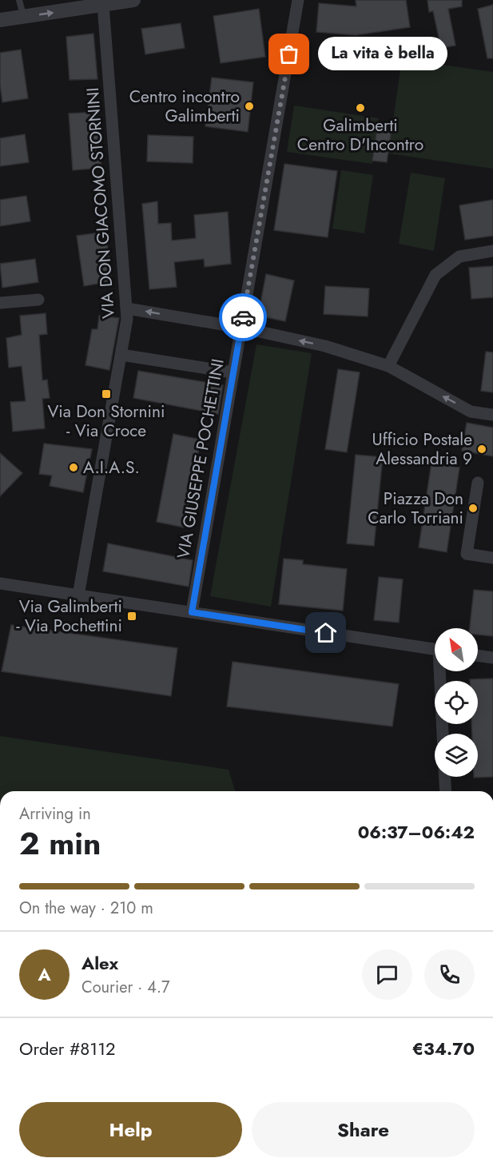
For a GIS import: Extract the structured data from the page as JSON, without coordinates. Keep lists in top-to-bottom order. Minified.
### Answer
{"streets":{"street":["VIA DON GIACOMO STORNINI","VIA GIUSEPPE POCHETTINI"]},"places":{"other":["La vita è bella","Centro incontro Galimberti","Galimberti Centro D'Incontro","Ufficio Postale Alessandria 9","A.I.A.S.","Piazza Don Carlo Torriani"],"transit":["Via Don Stornini - Via Croce","Via Galimberti - Via Pochettini"]},"north":"top left","page":{"bubble":"La vita è bella","heading":["2 min","Arriving in","06:37–06:42"],"panel":["Alex","Courier · 4.7","Order #8112","€34.70"],"bar":"On the way · 210 m","round":"A","buttons":["Help","Share"]}}
